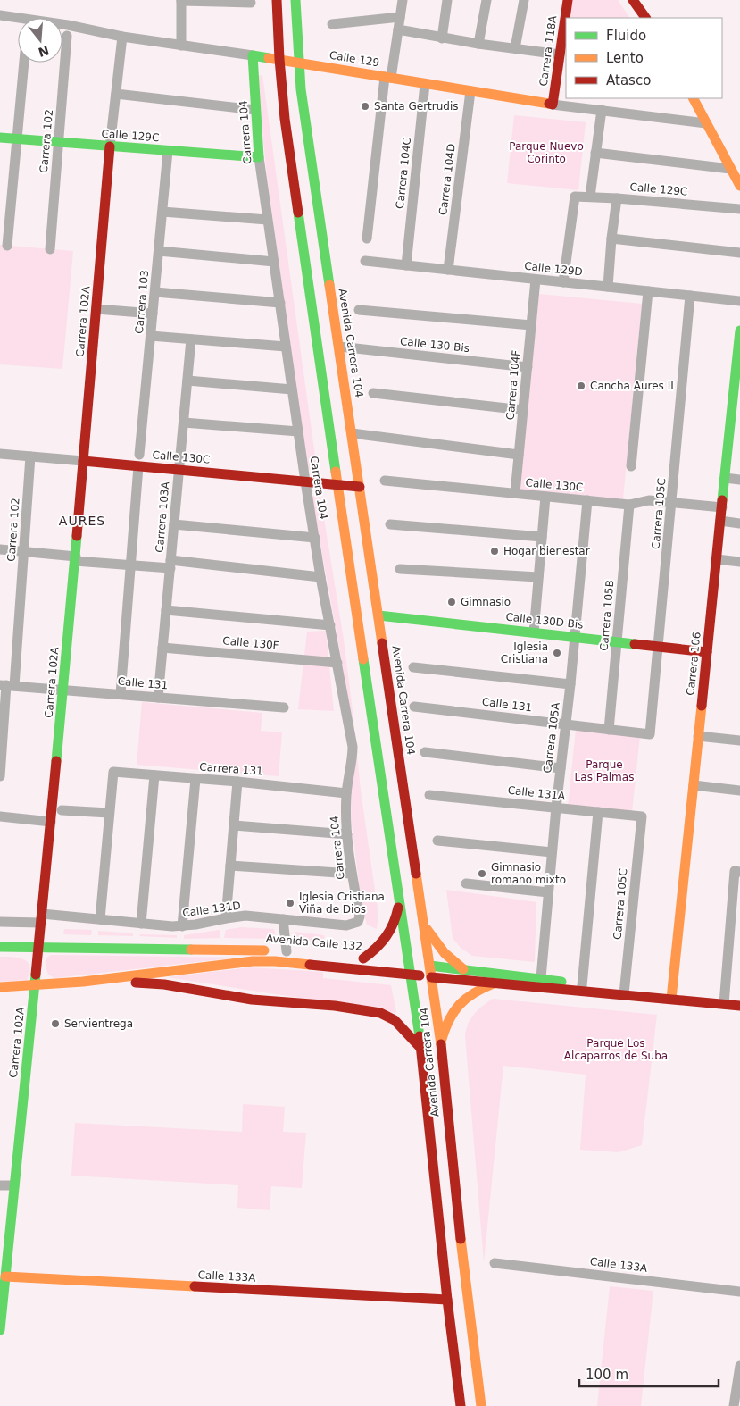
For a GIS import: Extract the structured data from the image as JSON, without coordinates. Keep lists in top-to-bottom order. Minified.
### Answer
{"streets":{"main road":["Carrera 118A","Calle 129","Carrera 104","Calle 129C","Carrera 102A","Avenida Carrera 104","Calle 130C","Calle 130D Bis","Carrera 106","Avenida Calle 132","Calle 133A"],"street":["Carrera 102","Carrera 104C","Carrera 104D","Calle 129D","Carrera 103","Calle 130 Bis","Carrera 104F","Carrera 105C","Carrera 103A","Carrera 105B","Calle 130F","Calle 131","Carrera 105A","Carrera 131","Calle 131A","Calle 131D"]},"crossings":[["Carrera 118A","Calle 129"],["Calle 129","Carrera 104"],["Calle 129","Carrera 104C"],["Calle 129","Carrera 104D"],["Calle 129","Carrera 102A"],["Calle 129","Avenida Carrera 104"],["Carrera 104","Calle 129C"],["Carrera 104","Calle 130C"],["Carrera 104","Calle 130F"],["Carrera 104","Carrera 131"],["Carrera 104","Calle 131D"],["Calle 129C","Carrera 102"],["Calle 129C","Calle 129D"],["Calle 129C","Carrera 103"],["Calle 129C","Carrera 102A"],["Carrera 102","Calle 130C"],["Carrera 102","Calle 131"],["Carrera 104C","Calle 129D"],["Carrera 104D","Calle 129D"],["Calle 129D","Carrera 104F"],["Calle 129D","Carrera 105C"],["Carrera 102A","Calle 130C"],["Carrera 102A","Calle 131"],["Carrera 102A","Calle 131D"],["Carrera 102A","Avenida Calle 132"],["Carrera 102A","Calle 133A"],["Avenida Carrera 104","Calle 130 Bis"],["Avenida Carrera 104","Calle 130C"],["Avenida Carrera 104","Calle 130D Bis"],["Avenida Carrera 104","Avenida Calle 132"],["Avenida Carrera 104","Calle 133A"],["Calle 130 Bis","Carrera 104F"],["Carrera 104F","Calle 130C"],["Calle 130C","Carrera 105C"],["Calle 130C","Carrera 103A"],["Calle 130C","Carrera 105B"],["Calle 130C","Carrera 106"],["Calle 130C","Carrera 105A"],["Carrera 105C","Calle 130D Bis"],["Carrera 105C","Calle 131"],["Carrera 105C","Calle 131A"],["Carrera 105C","Avenida Calle 132"],["Carrera 103A","Calle 130F"],["Carrera 103A","Calle 131"],["Carrera 105B","Calle 130D Bis"],["Carrera 105B","Calle 131"],["Calle 130D Bis","Carrera 106"],["Calle 130D Bis","Carrera 105A"],["Carrera 106","Avenida Calle 132"],["Calle 131","Carrera 105A"],["Carrera 105A","Calle 131A"],["Carrera 105A","Avenida Calle 132"]],"districts":["AURES"],"parks":["Parque Nuevo Corinto","Parque Las Palmas","Parque Los Alcaparros de Suba"],"places":["Santa Gertrudis","Cancha Aures II","Hogar bienestar","Gimnasio","Iglesia Cristiana","Gimnasio romano mixto","Iglesia Cristiana Viña de Dios","Servientrega"],"legend":["Fluido","Lento","Atasco"],"scale_bar":"100 m","north":"bottom"}
